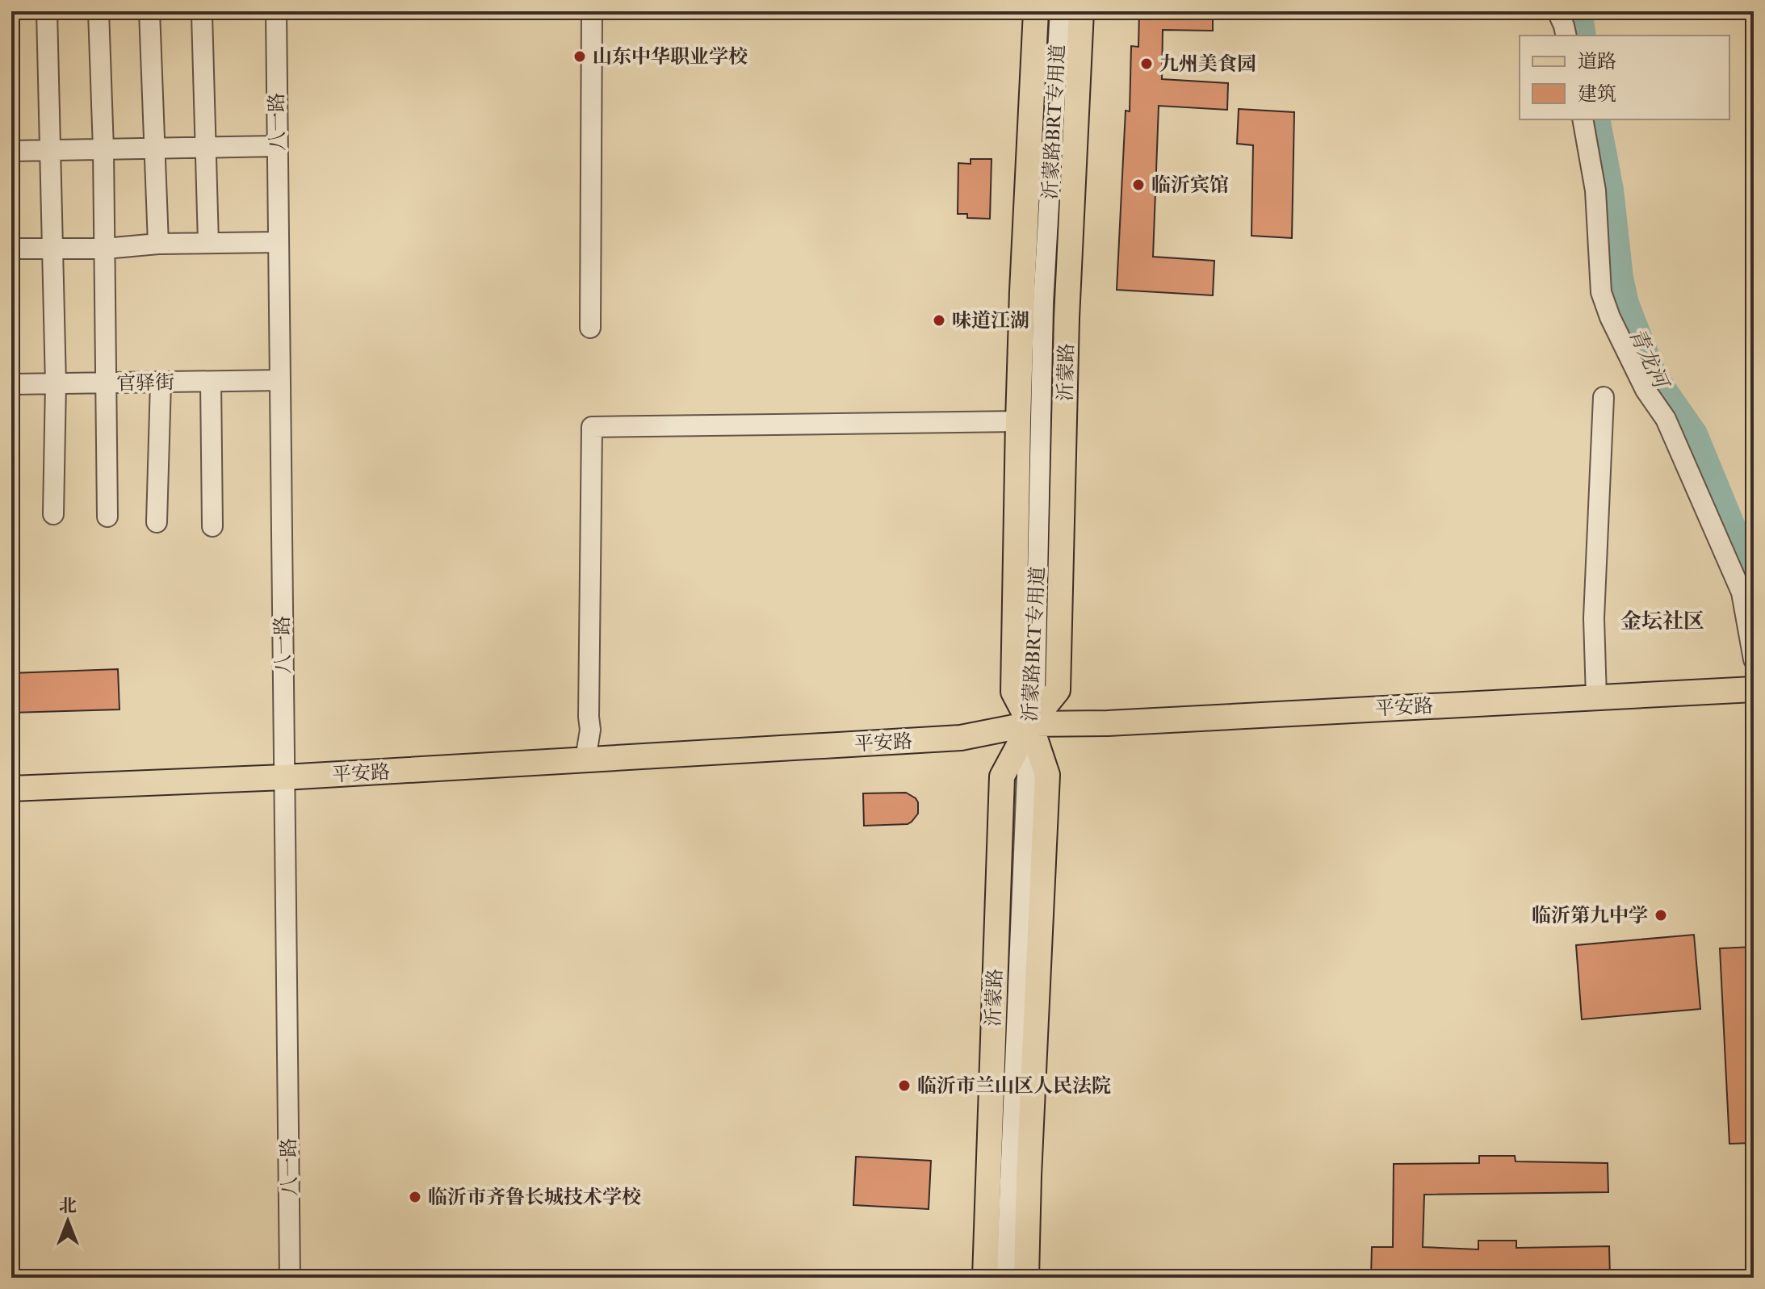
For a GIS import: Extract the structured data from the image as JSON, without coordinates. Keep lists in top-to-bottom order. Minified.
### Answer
{"streets":{"main road":["沂蒙路","平安路"],"street":["八一路","沂蒙路BRT专用道","官驿街"]},"crossings":[["八一路","官驿街"],["八一路","平安路"],["沂蒙路BRT专用道","沂蒙路"],["沂蒙路BRT专用道","平安路"],["沂蒙路","平安路"]],"districts":["金坛社区"],"water":["青龙河"],"places":["山东中华职业学校","九州美食园","临沂宾馆","味道江湖","临沂第九中学","临沂市兰山区人民法院","临沂市齐鲁长城技术学校"],"legend":["道路","建筑"],"north":"top"}
